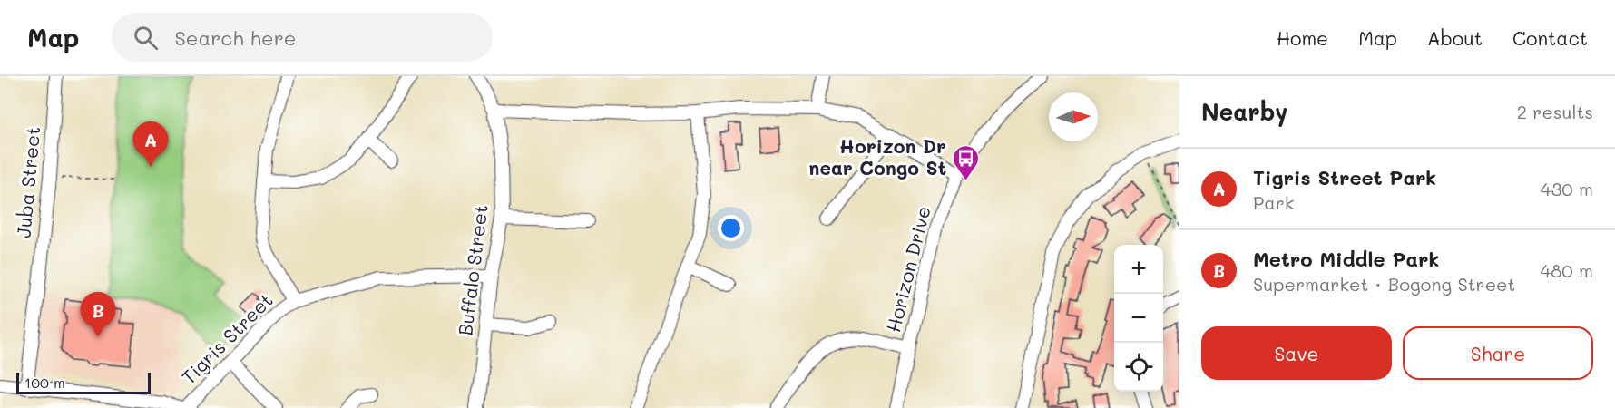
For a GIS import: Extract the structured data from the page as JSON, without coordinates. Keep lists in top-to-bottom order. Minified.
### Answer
{"streets":{"street":["Juba Street","Horizon Drive","Buffalo Street","Tigris Street"]},"crossings":[["Buffalo Street","Tigris Street"]],"places":{"bus stop":["Horizon Dr near Congo St"]},"scale_bar":"100 m","north":"right","page":{"header":"Map","search":"Search here","nav":["Home","Map","About","Contact"],"heading":["Nearby","2 results"],"pins":["A","B"],"list":[{"mark":"A","name":"Tigris Street Park","note":"Park","value":"430 m"},{"mark":"B","name":"Metro Middle Park","note":"Supermarket · Bogong Street","value":"480 m"}],"map_buttons":["+","−"],"buttons":["Save","Share"],"scale":"100 m"}}
